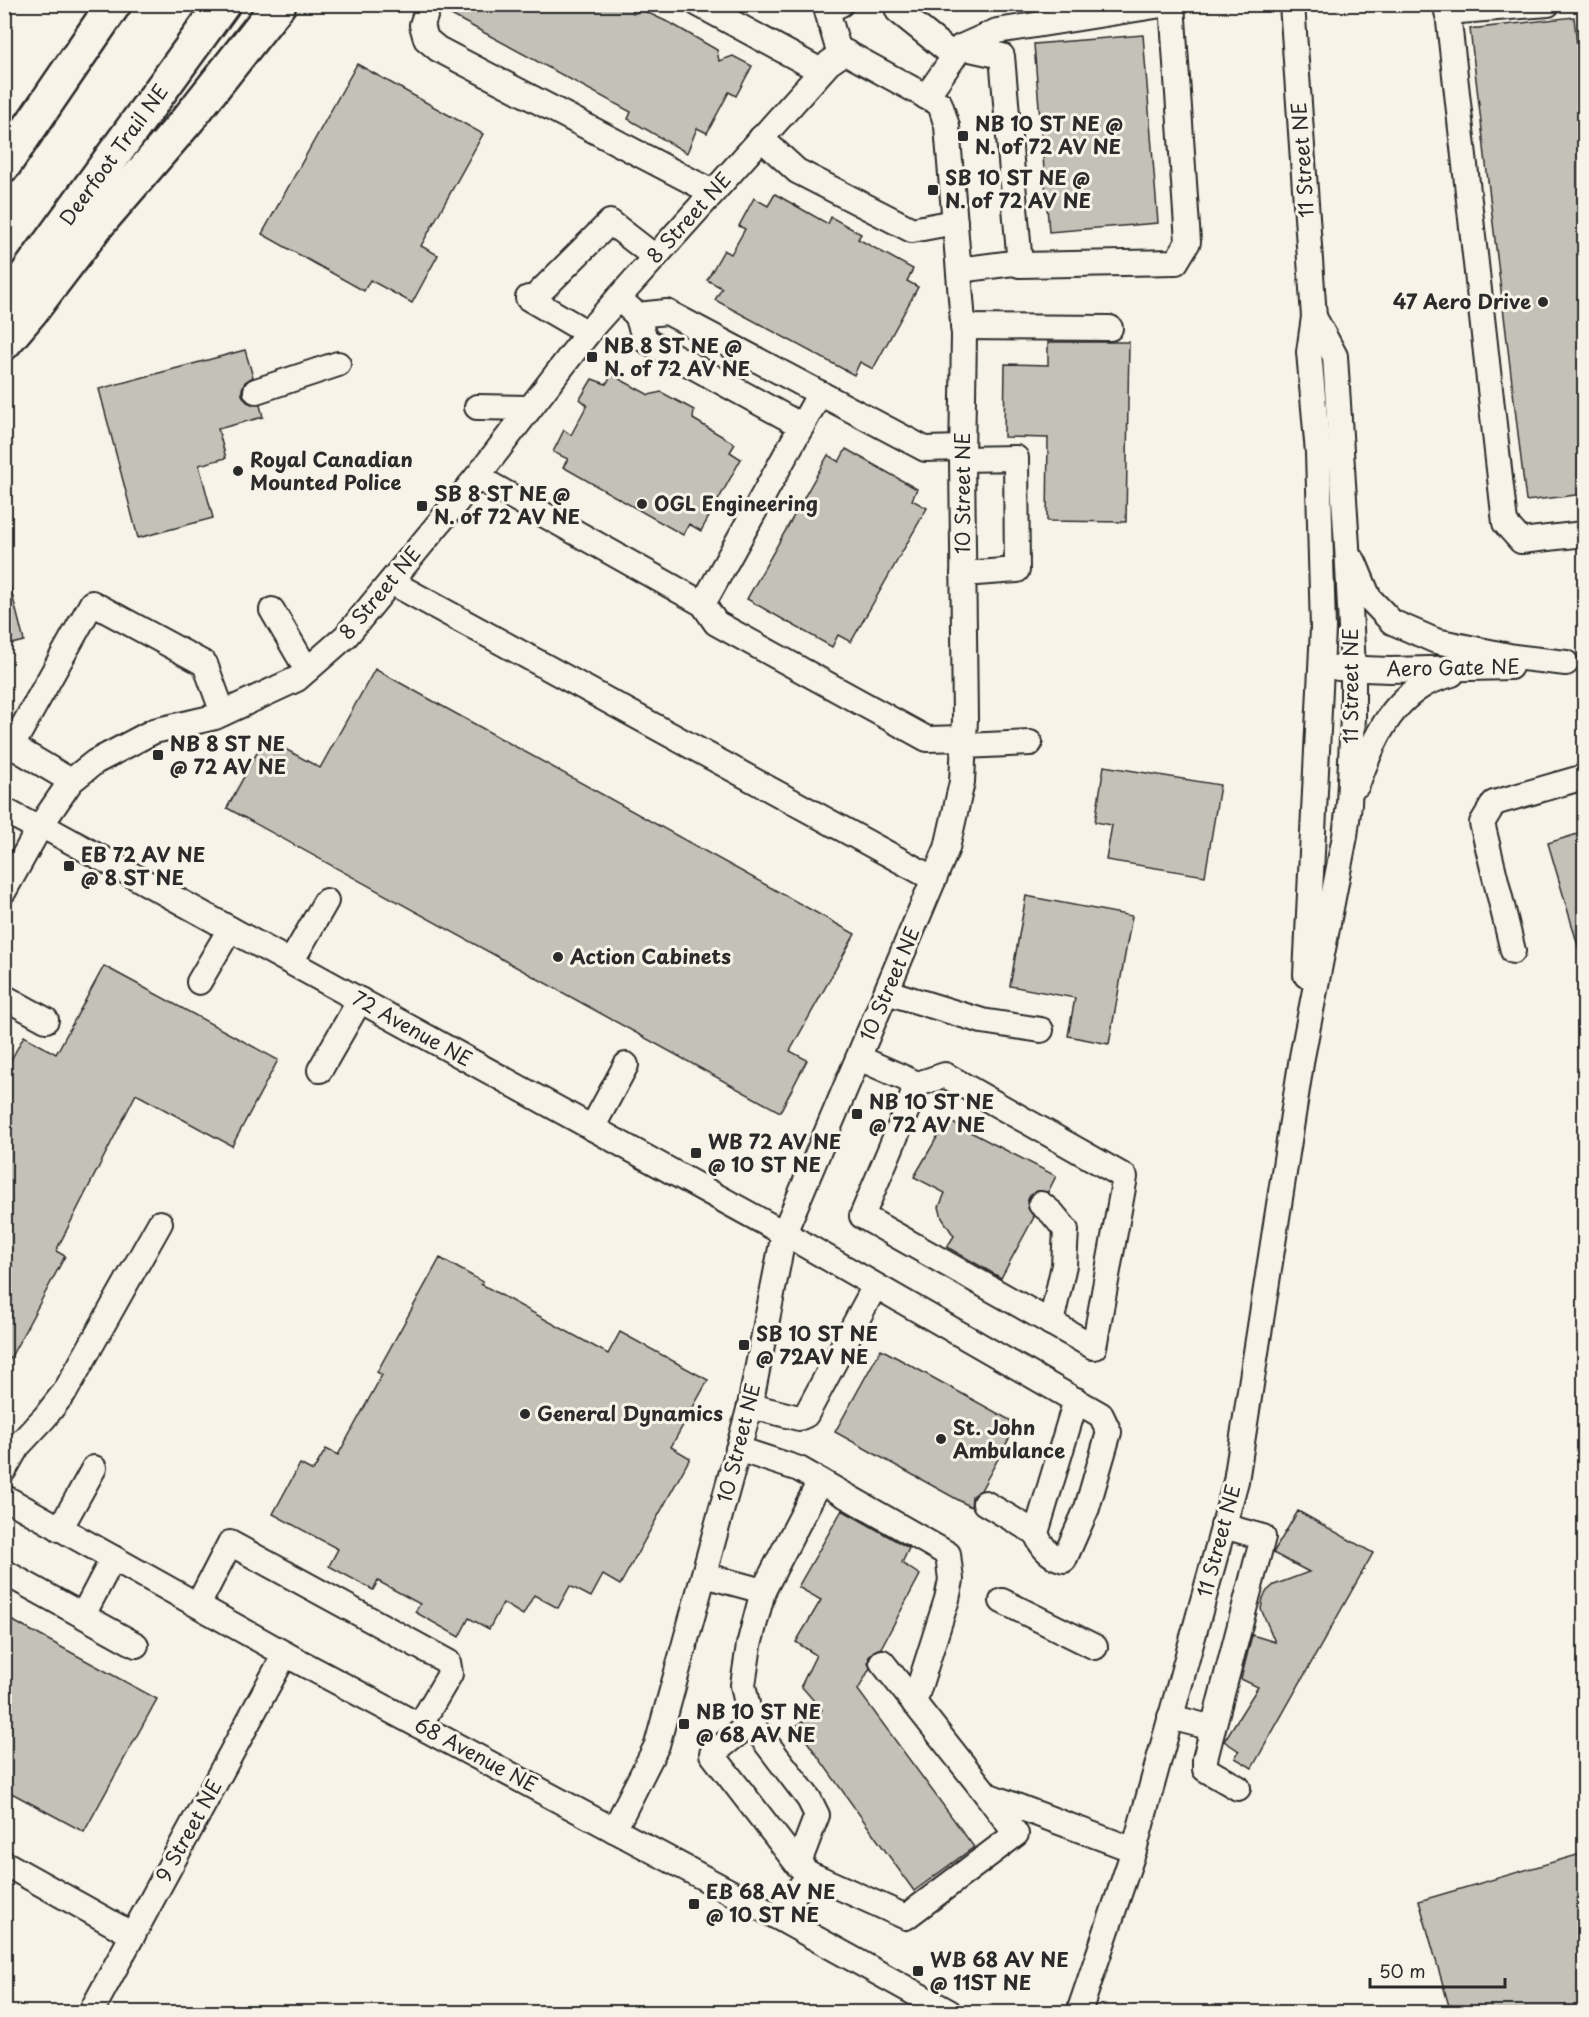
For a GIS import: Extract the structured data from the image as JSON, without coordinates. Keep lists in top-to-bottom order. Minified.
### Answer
{"streets":{"highway":["Deerfoot Trail NE"],"street":["11 Street NE","8 Street NE","10 Street NE","Aero Gate NE","72 Avenue NE","68 Avenue NE","9 Street NE"]},"crossings":[["11 Street NE","Aero Gate NE"],["8 Street NE","72 Avenue NE"],["10 Street NE","72 Avenue NE"],["10 Street NE","68 Avenue NE"],["68 Avenue NE","9 Street NE"]],"places":{"transit":["NB 10 ST NE @ N. of 72 AV NE","SB 10 ST NE @ N. of 72 AV NE","NB 8 ST NE @ N. of 72 AV NE","SB 8 ST NE @ N. of 72 AV NE","NB 8 ST NE @ 72 AV NE","EB 72 AV NE @ 8 ST NE","NB 10 ST NE @ 72 AV NE","WB 72 AV NE @ 10 ST NE","SB 10 ST NE @ 72AV NE","NB 10 ST NE @ 68 AV NE","EB 68 AV NE @ 10 ST NE","WB 68 AV NE @ 11ST NE"],"other":["47 Aero Drive","Royal Canadian Mounted Police","OGL Engineering","Action Cabinets","General Dynamics","St. John Ambulance"]},"scale_bar":"50 m"}
